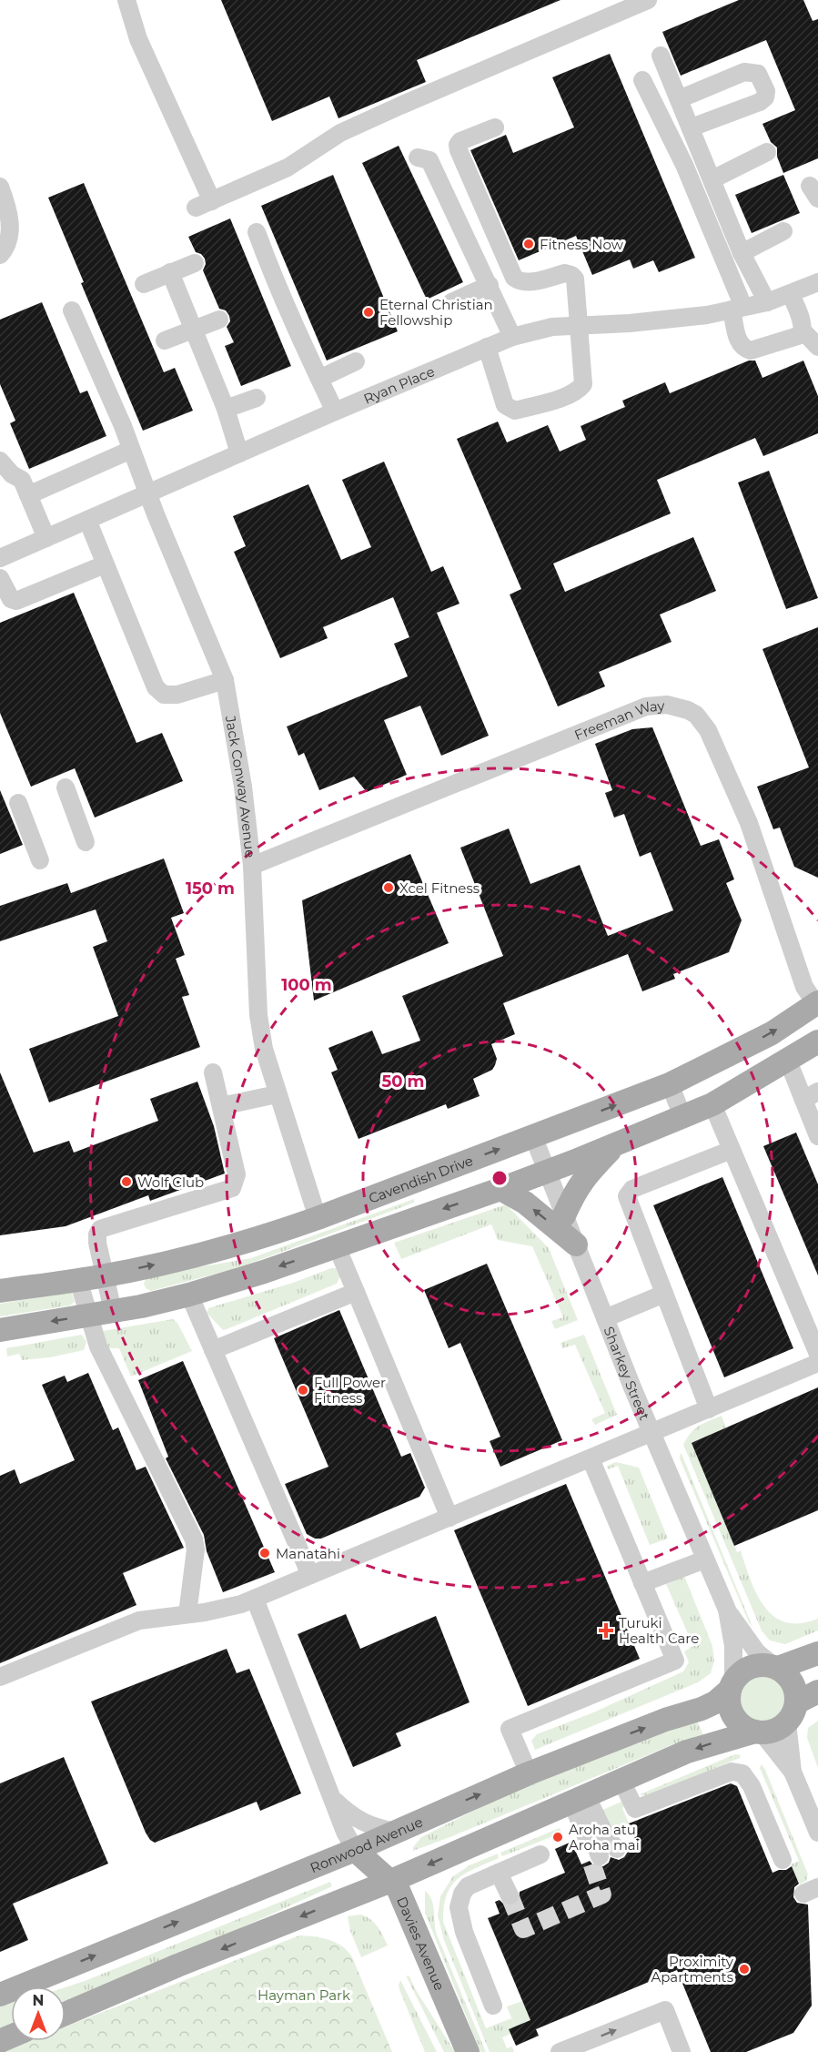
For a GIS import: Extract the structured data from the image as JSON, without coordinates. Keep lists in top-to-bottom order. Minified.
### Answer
{"streets":{"main road":["Cavendish Drive","Ronwood Avenue","Davies Avenue"],"street":["Ryan Place","Freeman Way","Jack Conway Avenue","Sharkey Street"]},"crossings":[["Ryan Place","Jack Conway Avenue"],["Freeman Way","Jack Conway Avenue"],["Freeman Way","Cavendish Drive"],["Jack Conway Avenue","Cavendish Drive"],["Cavendish Drive","Sharkey Street"],["Sharkey Street","Ronwood Avenue"],["Ronwood Avenue","Davies Avenue"]],"parks":["Hayman Park"],"places":{"other":["Fitness Now","Eternal Christian Fellowship","Xcel Fitness","Wolf Club","Full Power Fitness","Manatahi","Aroha atu Aroha mai","Proximity Apartments"],"health":["Turuki Health Care"]},"north":"top","rings":["150 m","100 m","50 m"]}
